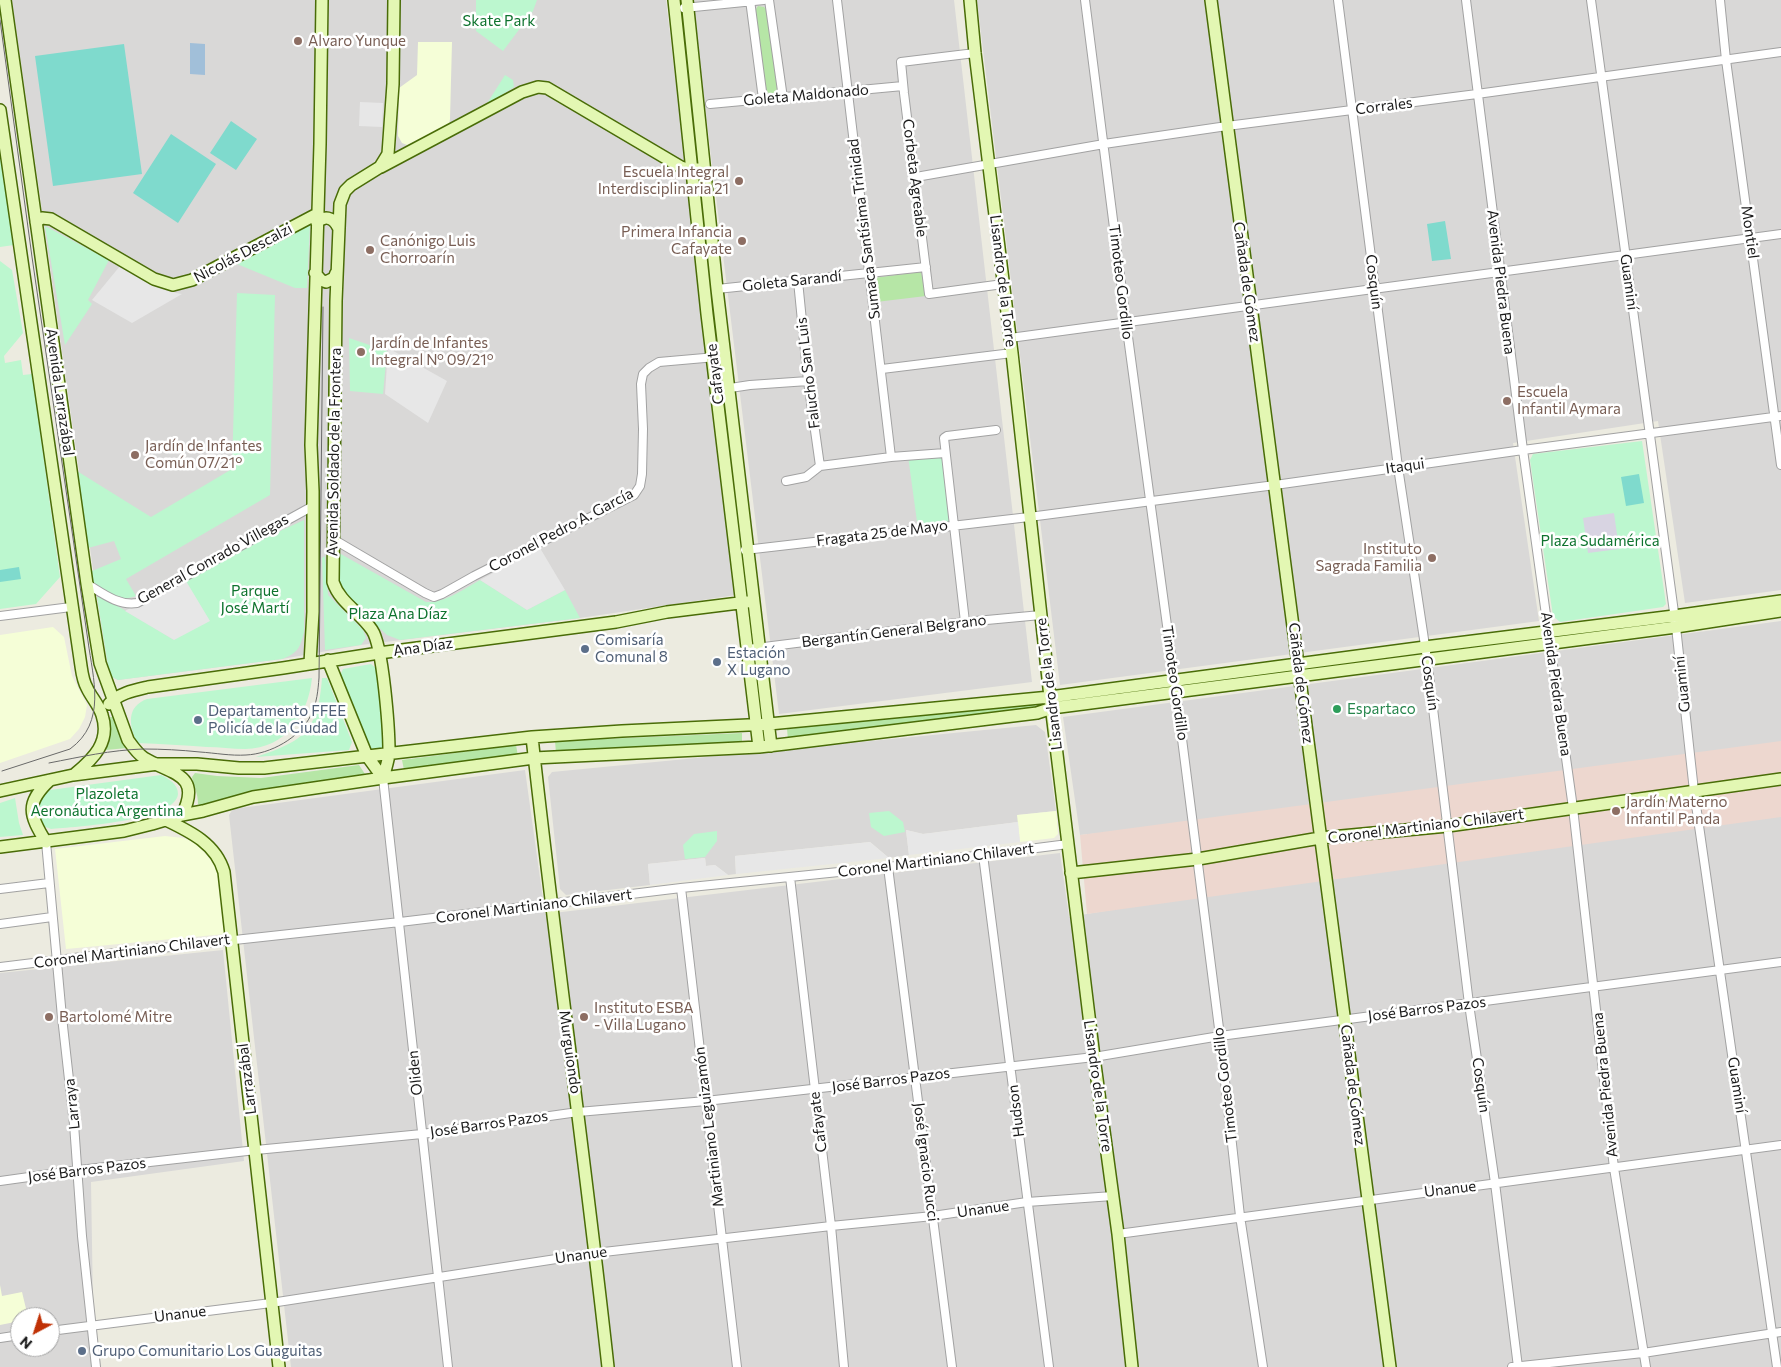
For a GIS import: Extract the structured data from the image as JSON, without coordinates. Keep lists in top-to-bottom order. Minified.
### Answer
{"streets":{"street":["Goleta Maldonado","Corrales","Corbeta Agreable","Sumaca Santísima Trinidad","Montiel","Nicolás Descalzi","Goleta Sarandí","Lisandro de la Torre","Timoteo Gordillo","Cañada de Gómez","Cosquín","Avenida Piedra Buena","Guaminí","Falucho San Luis","Cafayate","Avenida Larrazábal","Avenida Soldado de la Frontera","Itaqui","Coronel Pedro A. García","Fragata 25 de Mayo","General Conrado Villegas","Bergantín General Belgrano","Ana Díaz","Coronel Martiniano Chilavert","José Barros Pazos","Murguiondo","Oliden","Larrazábal","Larraya","Hudson","Martiniano Leguizamón","José Ignacio Rucci","Unanue"]},"crossings":[["Goleta Maldonado","Corbeta Agreable"],["Goleta Maldonado","Sumaca Santísima Trinidad"],["Corrales","Corbeta Agreable"],["Corrales","Montiel"],["Corrales","Lisandro de la Torre"],["Corrales","Timoteo Gordillo"],["Corrales","Cañada de Gómez"],["Corrales","Cosquín"],["Corrales","Avenida Piedra Buena"],["Corrales","Guaminí"],["Corbeta Agreable","Goleta Sarandí"],["Corbeta Agreable","Lisandro de la Torre"],["Sumaca Santísima Trinidad","Goleta Sarandí"],["Montiel","Itaqui"],["Nicolás Descalzi","Avenida Larrazábal"],["Nicolás Descalzi","Avenida Soldado de la Frontera"],["Goleta Sarandí","Falucho San Luis"],["Goleta Sarandí","Cafayate"],["Lisandro de la Torre","Itaqui"],["Lisandro de la Torre","Fragata 25 de Mayo"],["Lisandro de la Torre","Bergantín General Belgrano"],["Lisandro de la Torre","Coronel Martiniano Chilavert"],["Lisandro de la Torre","José Barros Pazos"],["Lisandro de la Torre","Unanue"],["Timoteo Gordillo","Itaqui"],["Timoteo Gordillo","Coronel Martiniano Chilavert"],["Timoteo Gordillo","José Barros Pazos"],["Timoteo Gordillo","Unanue"],["Cañada de Gómez","Itaqui"],["Cañada de Gómez","Coronel Martiniano Chilavert"],["Cañada de Gómez","José Barros Pazos"],["Cañada de Gómez","Unanue"],["Cosquín","Itaqui"],["Cosquín","Coronel Martiniano Chilavert"],["Cosquín","José Barros Pazos"],["Cosquín","Unanue"],["Avenida Piedra Buena","Itaqui"],["Avenida Piedra Buena","Coronel Martiniano Chilavert"],["Avenida Piedra Buena","José Barros Pazos"],["Avenida Piedra Buena","Unanue"],["Guaminí","Itaqui"],["Guaminí","Coronel Martiniano Chilavert"],["Guaminí","José Barros Pazos"],["Guaminí","Unanue"],["Cafayate","Avenida Soldado de la Frontera"],["Cafayate","Coronel Pedro A. García"],["Cafayate","Fragata 25 de Mayo"],["Cafayate","Bergantín General Belgrano"],["Cafayate","Ana Díaz"],["Cafayate","Coronel Martiniano Chilavert"],["Cafayate","José Barros Pazos"],["Cafayate","Unanue"],["Avenida Larrazábal","General Conrado Villegas"],["Avenida Larrazábal","Ana Díaz"],["Avenida Soldado de la Frontera","Coronel Pedro A. García"],["Avenida Soldado de la Frontera","General Conrado Villegas"],["Avenida Soldado de la Frontera","Ana Díaz"],["Avenida Soldado de la Frontera","Oliden"],["Itaqui","Fragata 25 de Mayo"],["Coronel Martiniano Chilavert","Murguiondo"],["Coronel Martiniano Chilavert","Oliden"],["Coronel Martiniano Chilavert","Larrazábal"],["Coronel Martiniano Chilavert","Larraya"],["Coronel Martiniano Chilavert","Hudson"],["Coronel Martiniano Chilavert","Martiniano Leguizamón"],["Coronel Martiniano Chilavert","José Ignacio Rucci"],["José Barros Pazos","Murguiondo"],["José Barros Pazos","Oliden"],["José Barros Pazos","Larrazábal"],["José Barros Pazos","Larraya"],["José Barros Pazos","Hudson"],["José Barros Pazos","Martiniano Leguizamón"],["José Barros Pazos","José Ignacio Rucci"],["Murguiondo","Unanue"],["Oliden","Unanue"],["Larrazábal","Unanue"],["Larraya","Unanue"],["Hudson","Unanue"],["Martiniano Leguizamón","Unanue"],["José Ignacio Rucci","Unanue"]],"parks":["Skate Park","Plaza Sudamérica","Parque José Martí","Plaza Ana Díaz","Plazoleta Aeronáutica Argentina"],"places":["Alvaro Yunque","Escuela Integral Interdisciplinaria 21","Primera Infancia Cafayate","Canónigo Luis Chorroarín","Jardín de Infantes Integral Nº 09/21º","Escuela Infantil Aymara","Jardín de Infantes Común 07/21°","Instituto Sagrada Familia","Comisaría Comunal 8","Estación X Lugano","Espartaco","Departamento FFEE Policía de la Ciudad","Jardín Materno Infantil Panda","Bartolomé Mitre","Instituto ESBA - Villa Lugano","Grupo Comunitario Los Guaguitas"],"north":"bottom left"}
